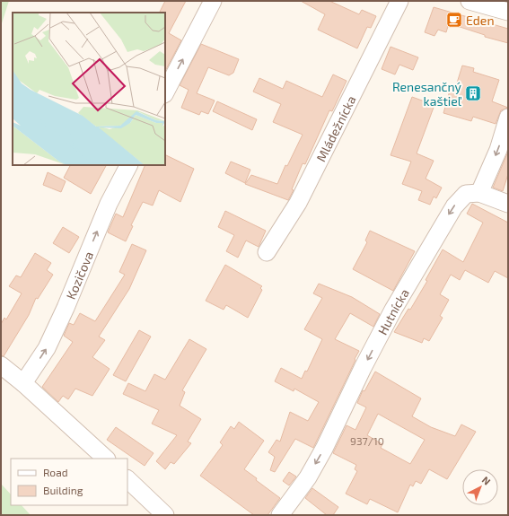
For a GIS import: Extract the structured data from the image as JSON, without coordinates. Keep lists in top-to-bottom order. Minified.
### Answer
{"streets":{"street":["Mládežnícka","Kozičova","Hutnícka"]},"one_way":["Kozičova","Hutnícka"],"places":{"cafe":["Eden"],"building":["Renesančný kaštieľ"]},"house_numbers":["937/10"],"legend":["Road","Building"],"north":"top right"}
